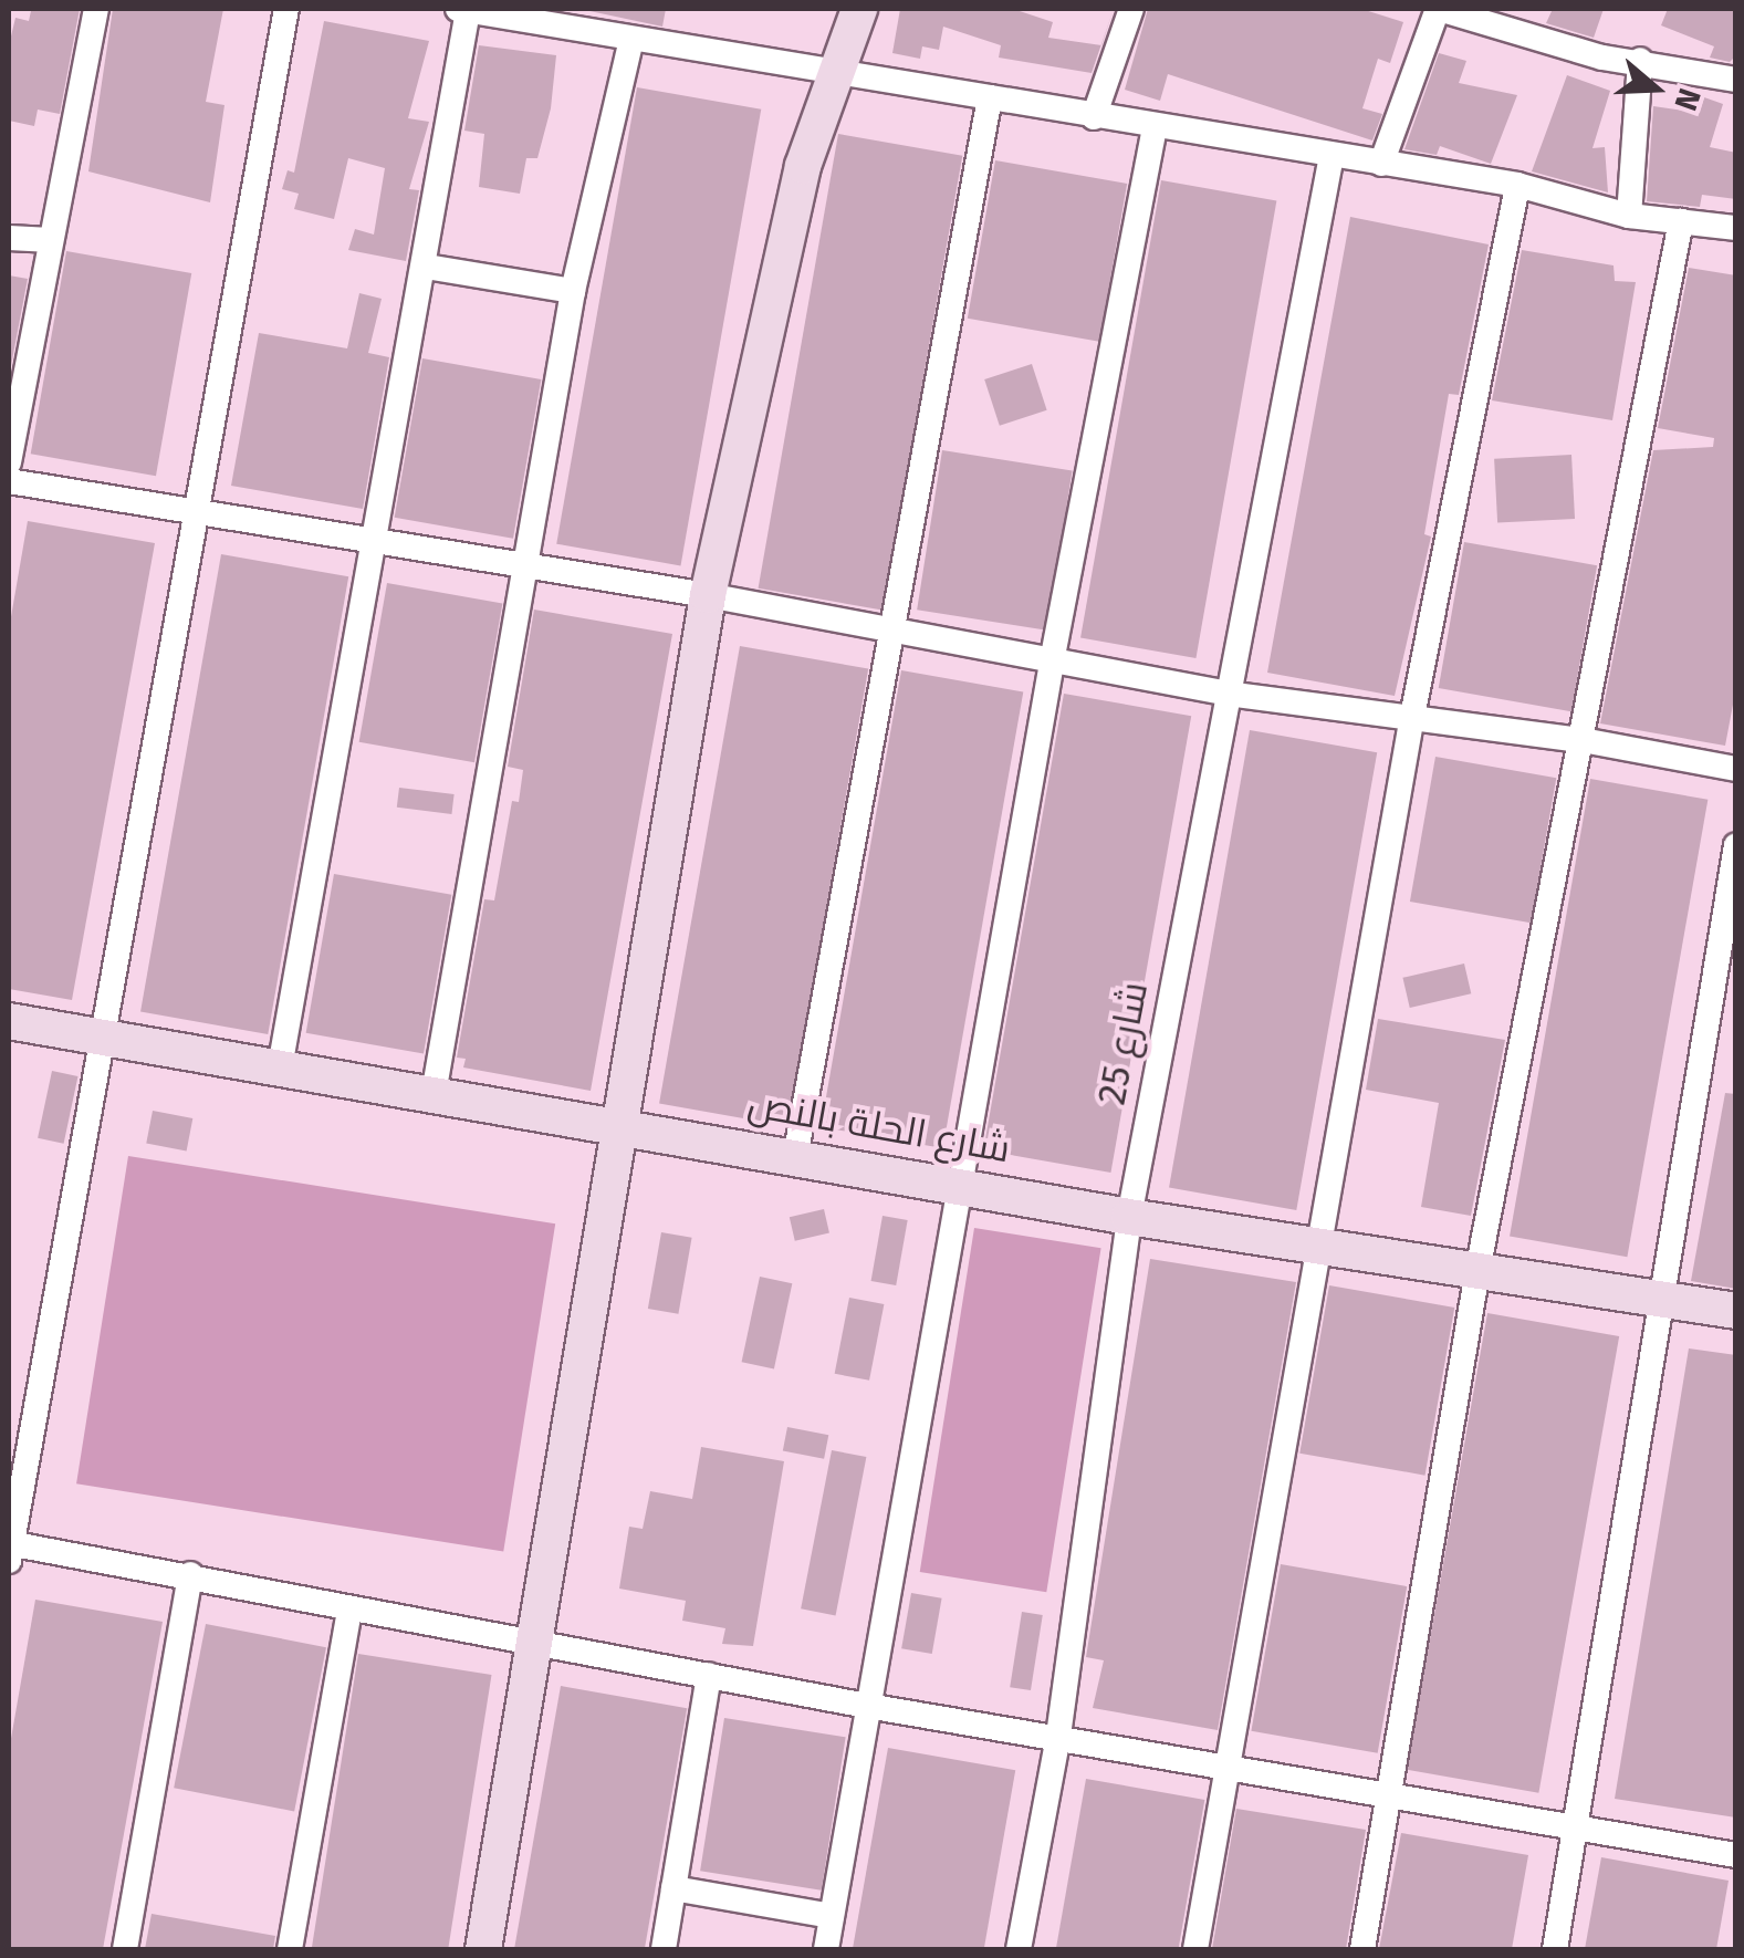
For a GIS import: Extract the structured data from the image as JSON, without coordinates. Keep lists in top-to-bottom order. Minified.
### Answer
{"streets":{"street":["شارع 25","شارع الحلة بالنص"]},"crossings":[["شارع 25","شارع الحلة بالنص"]],"north":"right"}
